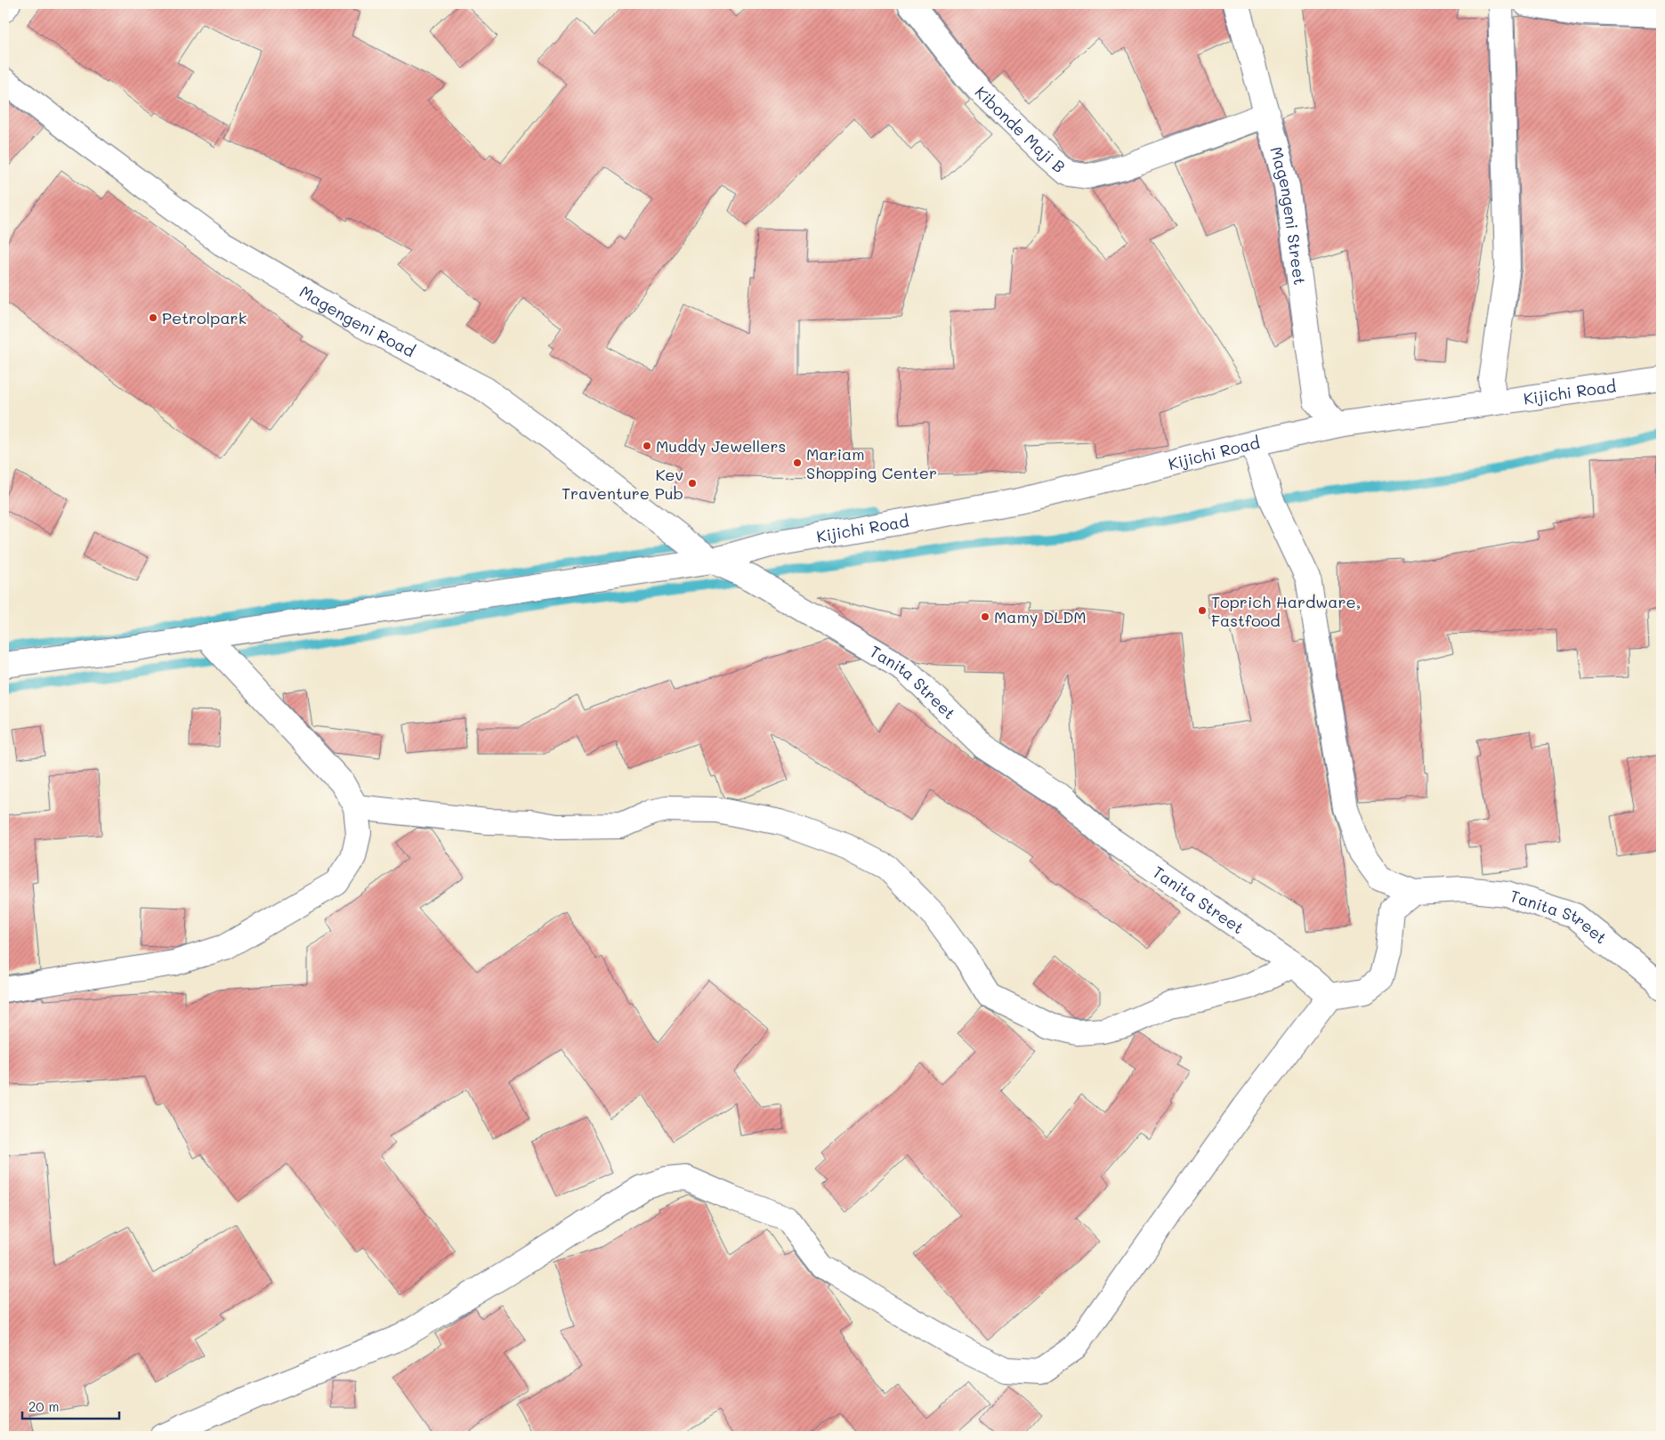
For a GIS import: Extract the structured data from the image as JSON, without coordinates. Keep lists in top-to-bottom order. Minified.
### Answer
{"streets":{"street":["Kibonde Maji B","Magengeni Street","Magengeni Road","Kijichi Road","Tanita Street"]},"crossings":[["Kibonde Maji B","Magengeni Street"],["Magengeni Street","Kijichi Road"],["Magengeni Road","Kijichi Road"],["Magengeni Road","Tanita Street"],["Kijichi Road","Tanita Street"]],"places":["Petrolpark","Muddy Jewellers","Mariam Shopping Center","Kev Traventure Pub","Toprich Hardware, Fastfood","Mamy DLDM"],"scale_bar":"20 m"}
